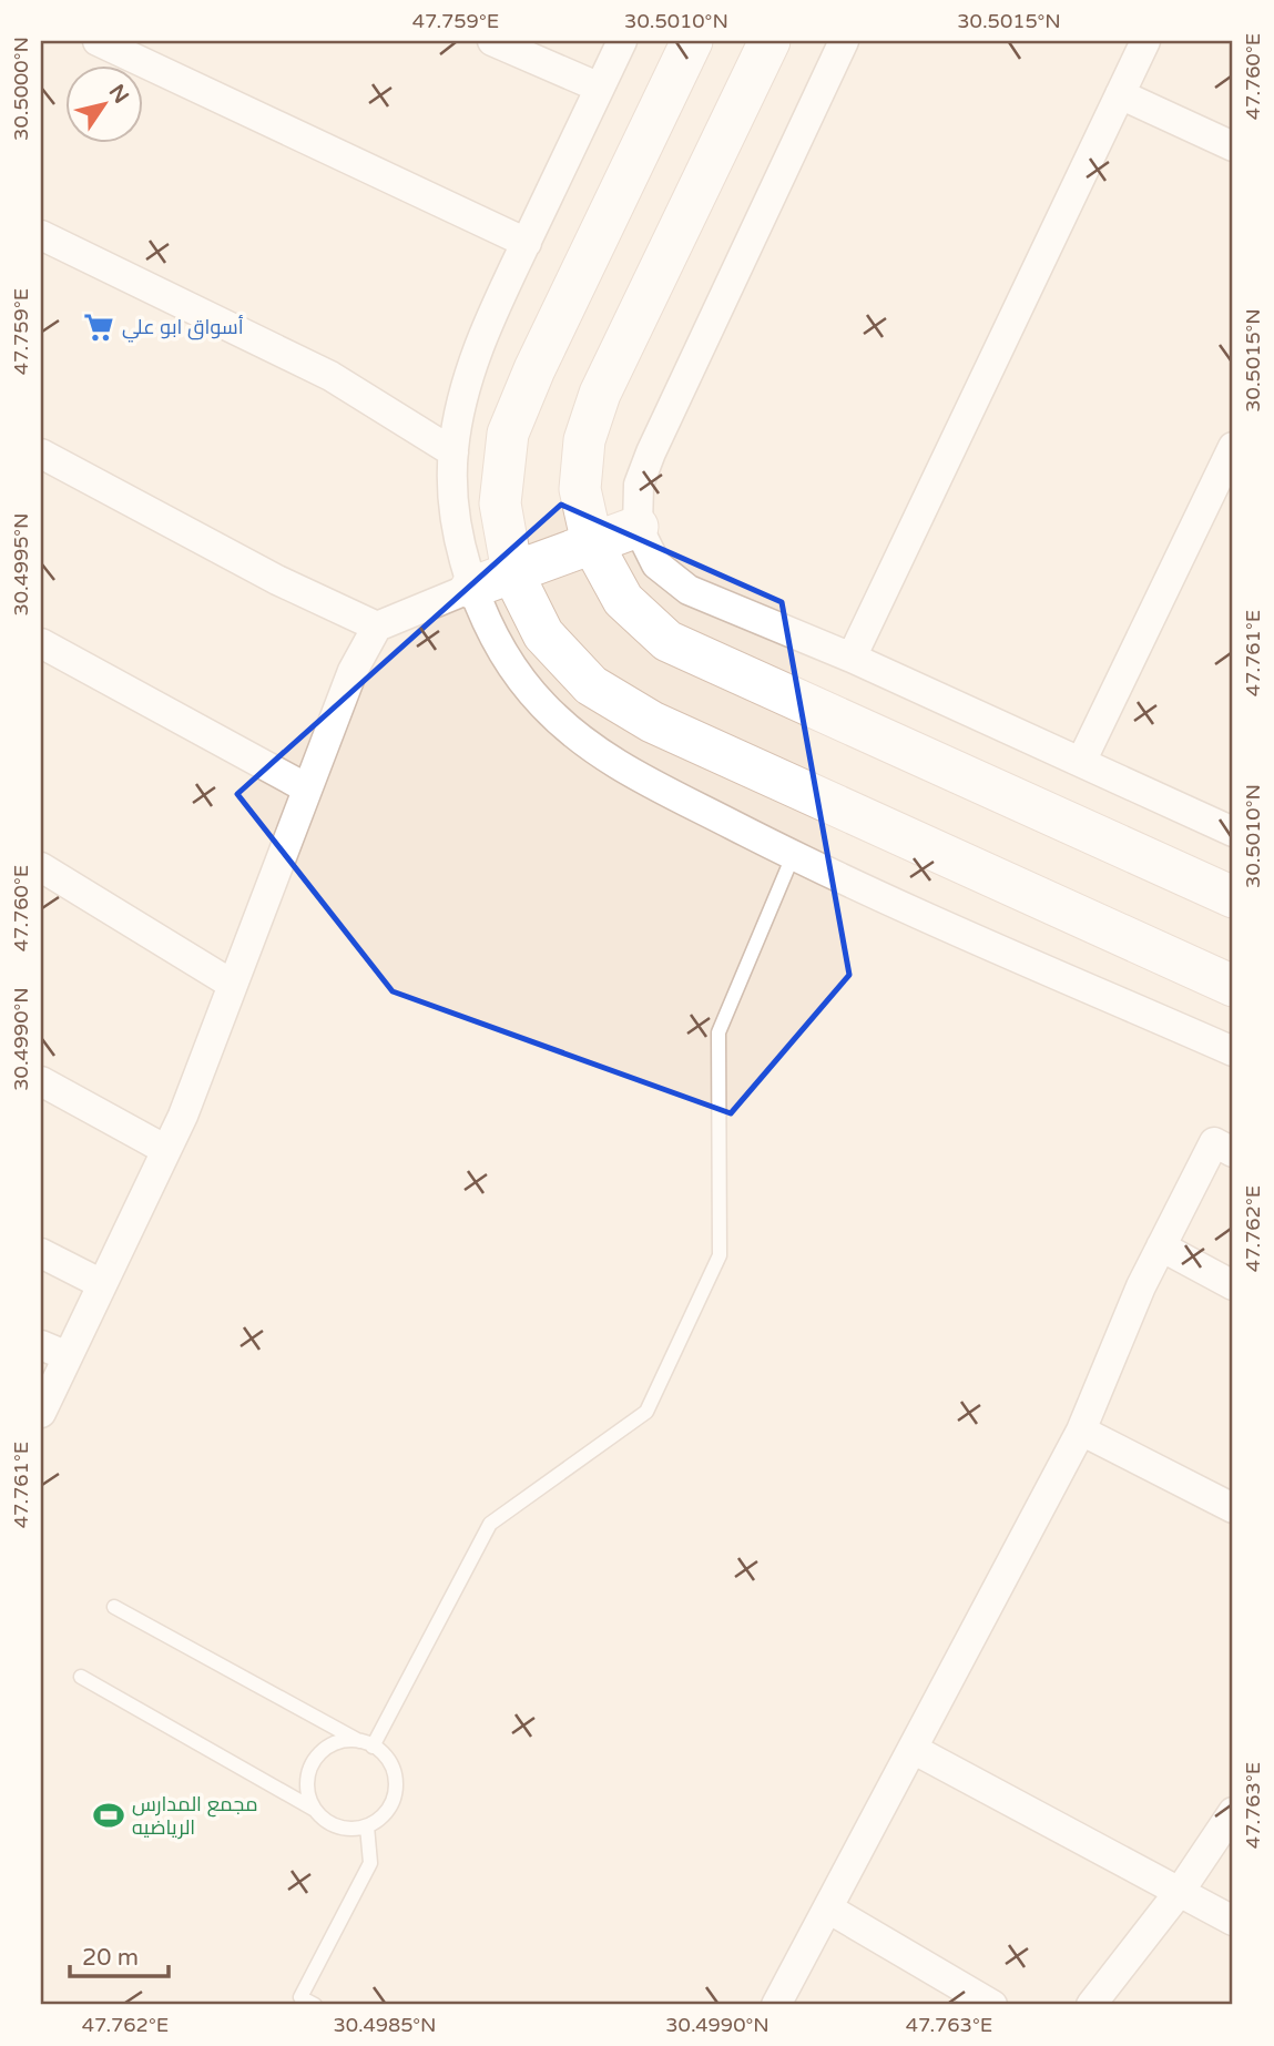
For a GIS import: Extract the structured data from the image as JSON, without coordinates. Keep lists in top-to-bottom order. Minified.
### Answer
{"places":{"supermarket":["أسواق ابو علي"],"sports":["مجمع المدارس الرياضيه"]},"scale_bar":"20 m","north":"top right","coordinates":["47.759°E","30.5010°N","30.5015°N","47.760°E","30.5000°N","30.4995°N","47.761°E","30.4990°N","47.762°E","47.763°E","30.4985°N"]}
